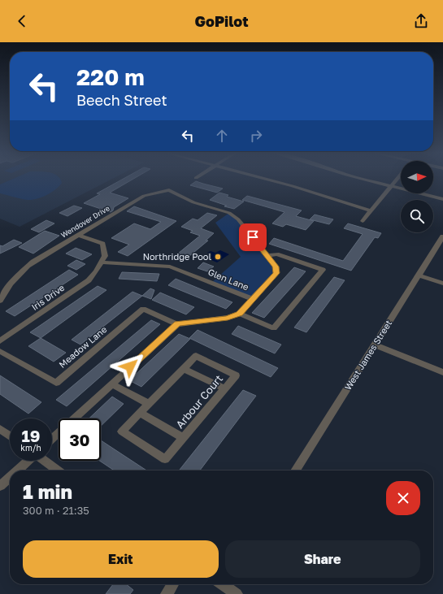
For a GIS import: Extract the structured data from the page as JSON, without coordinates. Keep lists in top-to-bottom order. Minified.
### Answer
{"streets":{"street":["Wendover Drive","Glen Lane","Iris Drive","Meadow Lane","West James Street","Arbour Court"]},"crossings":[["Wendover Drive","Glen Lane"],["Glen Lane","Iris Drive"]],"places":["Northridge Pool"],"north":"right","page":{"header":"GoPilot","turn":["220 m","Beech Street"],"speed":"19 km/h","limit":"30","heading":["1 min","300 m · 21:35"],"buttons":["Exit","Share"]}}
